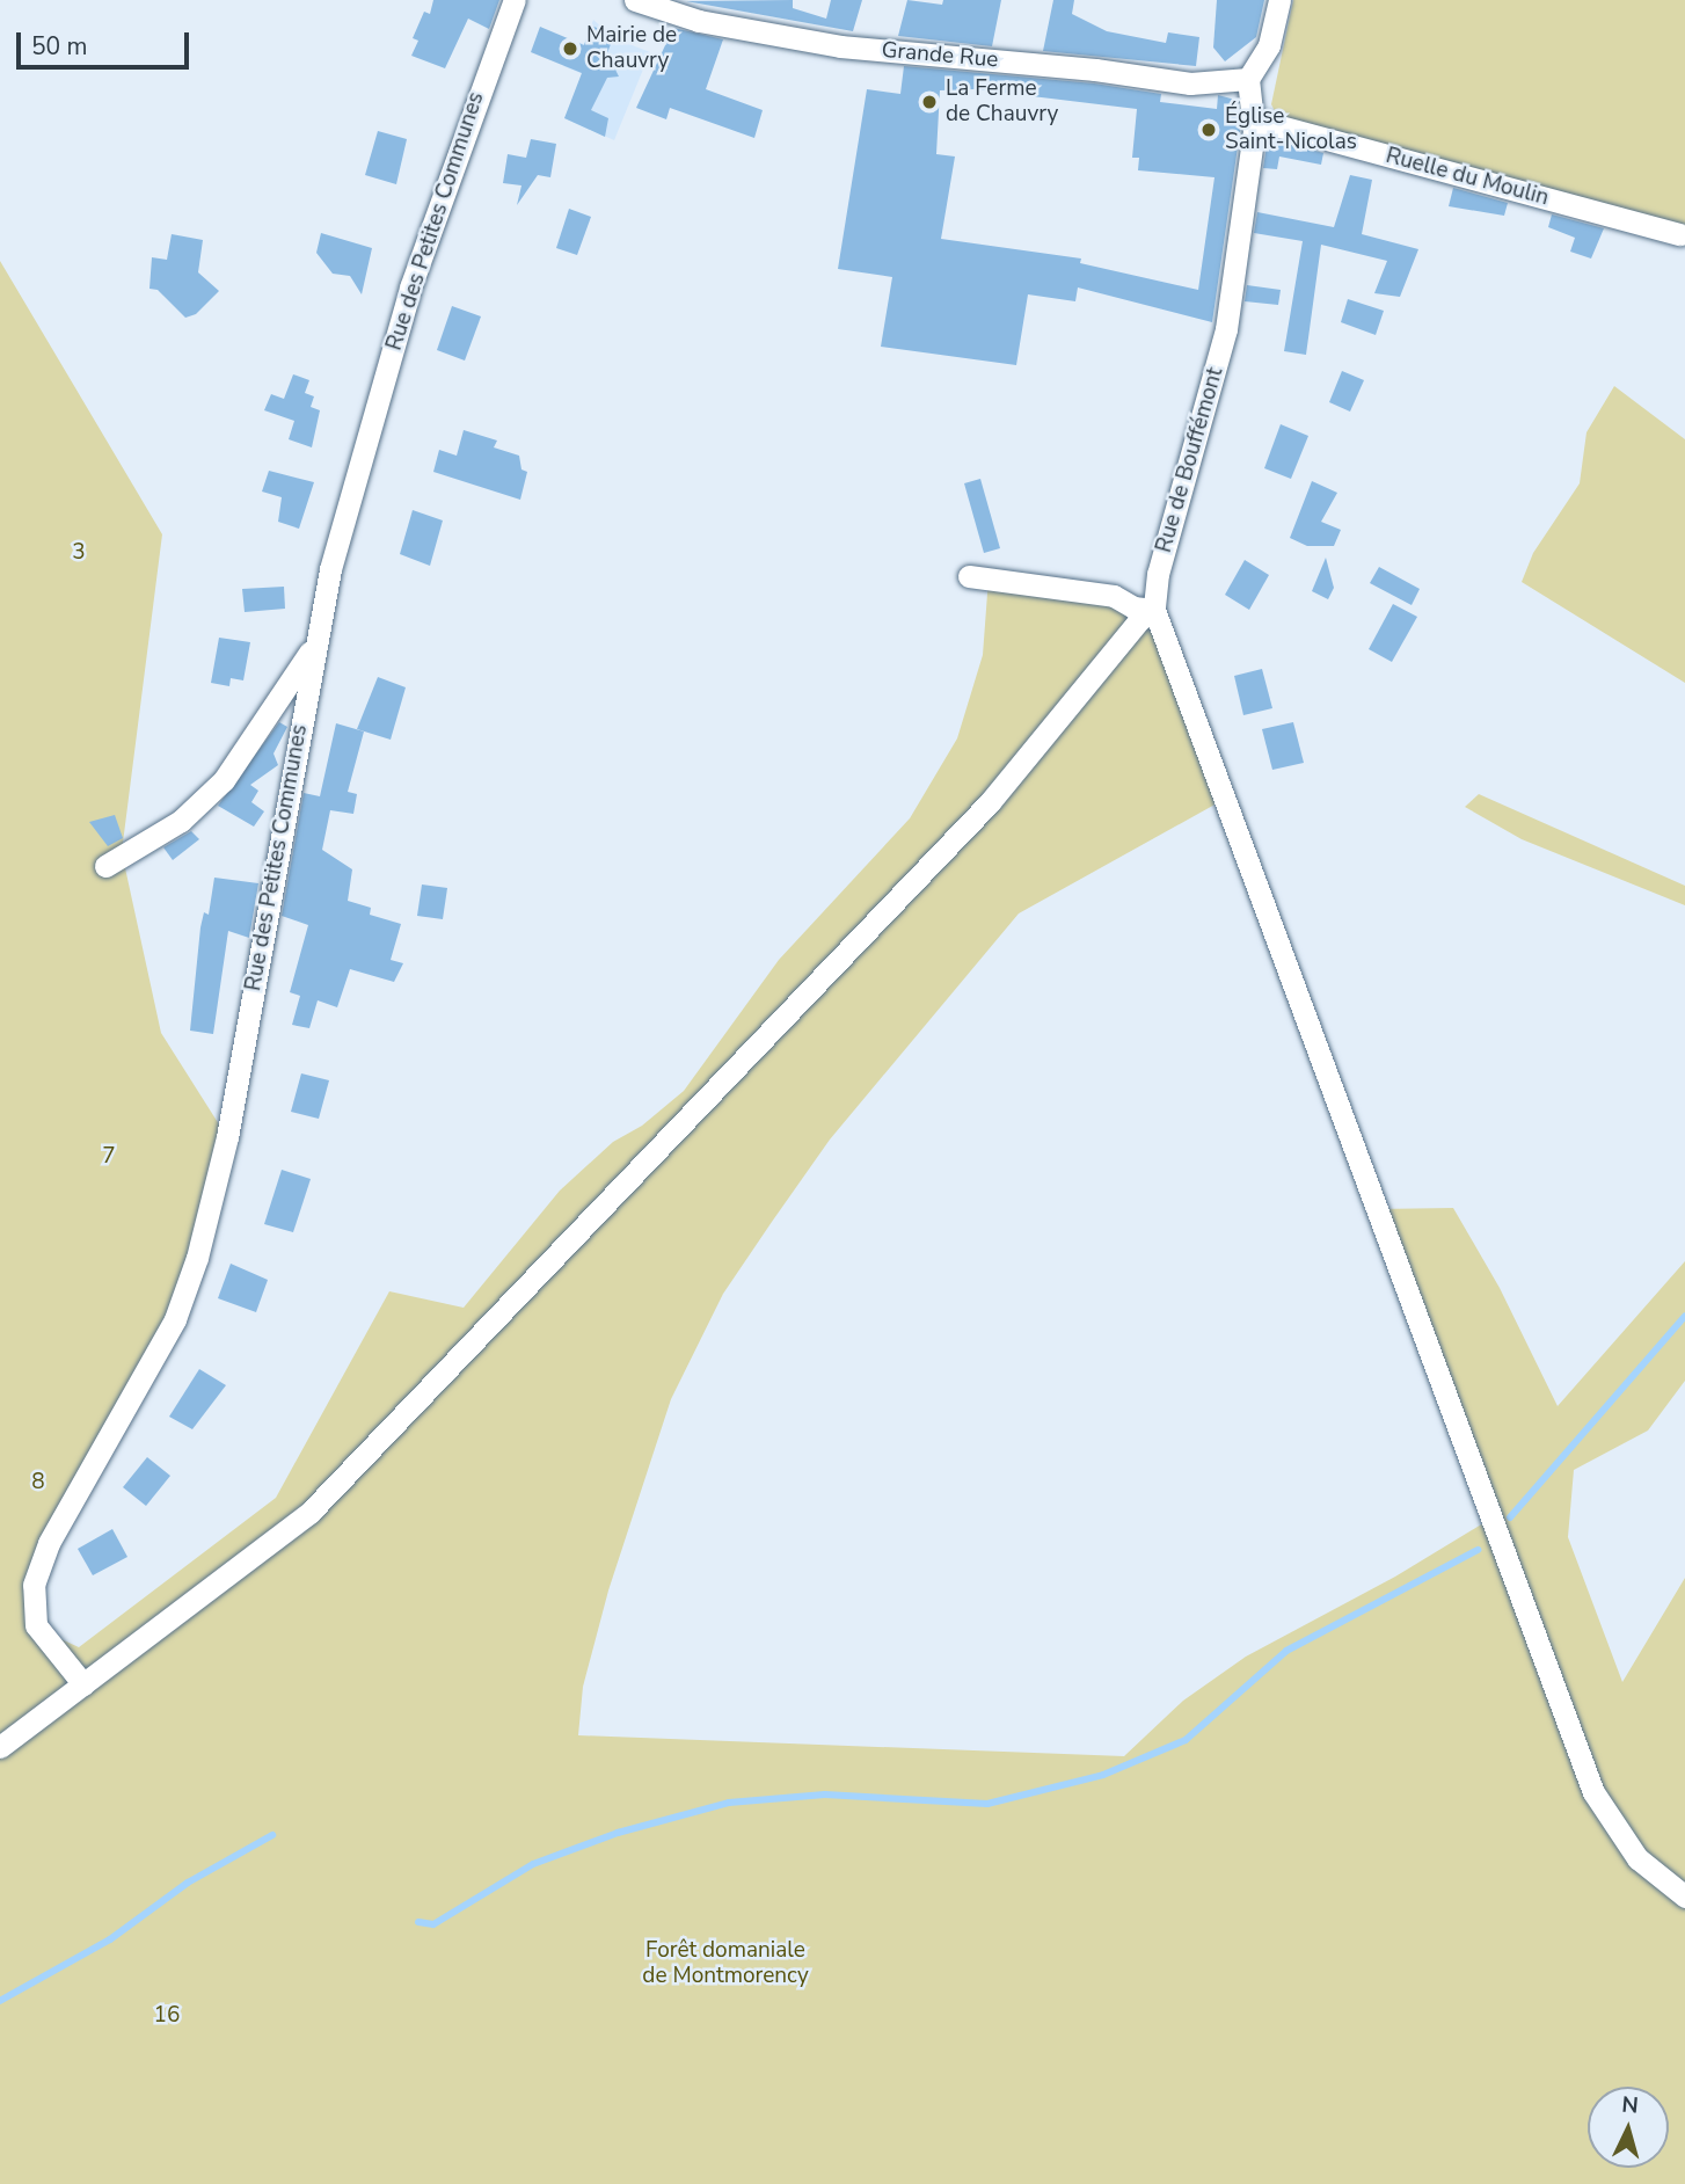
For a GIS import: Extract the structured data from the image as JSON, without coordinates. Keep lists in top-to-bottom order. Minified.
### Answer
{"streets":{"street":["Grande Rue","Ruelle du Moulin","Rue des Petites Communes","Rue de Bouffémont"]},"crossings":[["Grande Rue","Rue de Bouffémont"],["Ruelle du Moulin","Rue de Bouffémont"]],"parks":["3","7","8","Forêt domaniale de Montmorency","16"],"places":["Mairie de Chauvry","La Ferme de Chauvry","Église Saint-Nicolas"],"scale_bar":"50 m","north":"top"}
